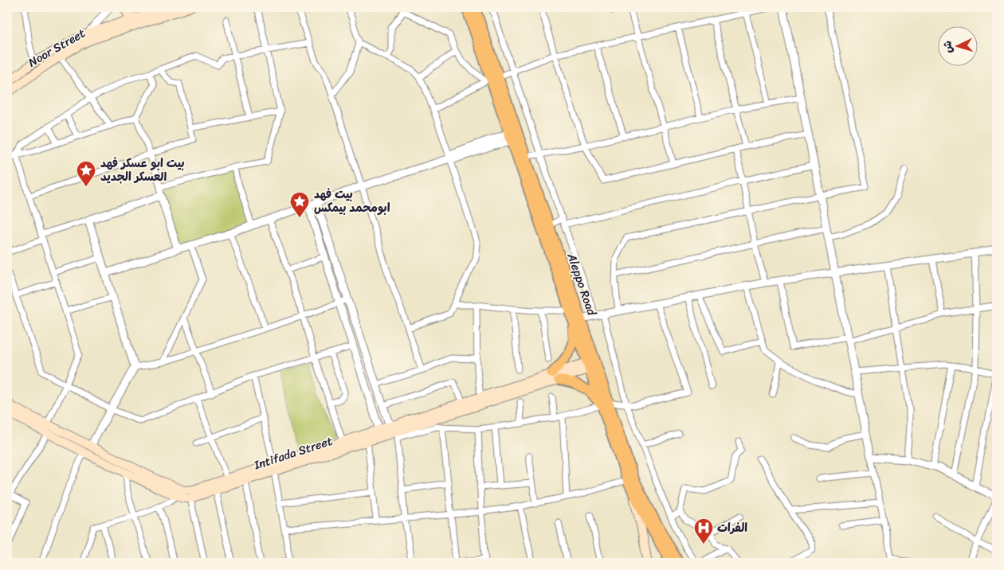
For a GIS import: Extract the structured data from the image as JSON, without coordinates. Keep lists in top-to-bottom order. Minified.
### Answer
{"streets":{"main road":["Noor Street","Aleppo Road","Intifada Street"]},"crossings":[["Aleppo Road","Intifada Street"]],"places":{"place":["بيت ابو عسكر فهد العسكر الجديد","بيت فهد ابومحمد بيمكس"],"hospital":["الفرات"]},"north":"left"}
